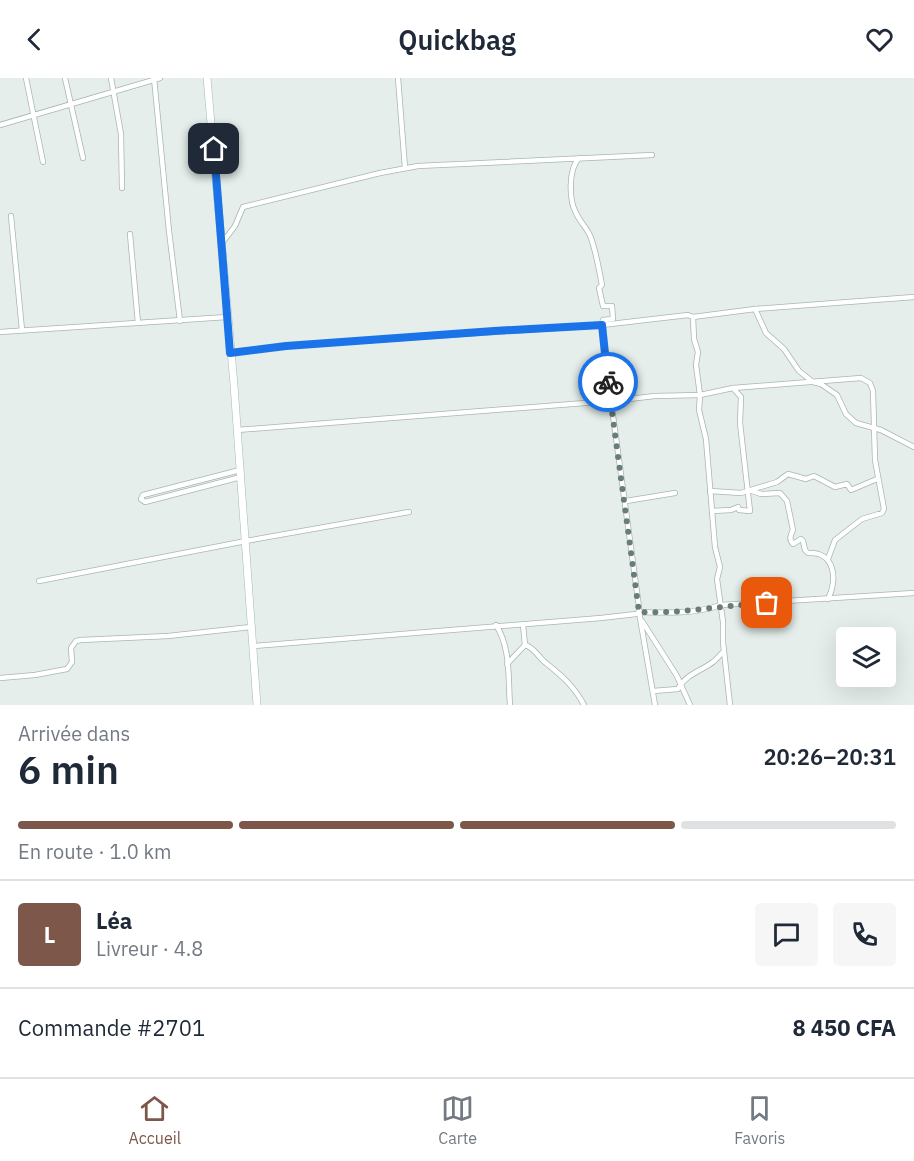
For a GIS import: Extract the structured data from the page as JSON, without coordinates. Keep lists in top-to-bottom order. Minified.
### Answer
{"page":{"header":"Quickbag","heading":["6 min","Arrivée dans","20:26–20:31"],"panel":["Léa","Livreur · 4.8","Commande #2701","8 450 CFA"],"bar":"En route · 1.0 km","round":"L","tabs":["Accueil","Carte","Favoris"]}}
